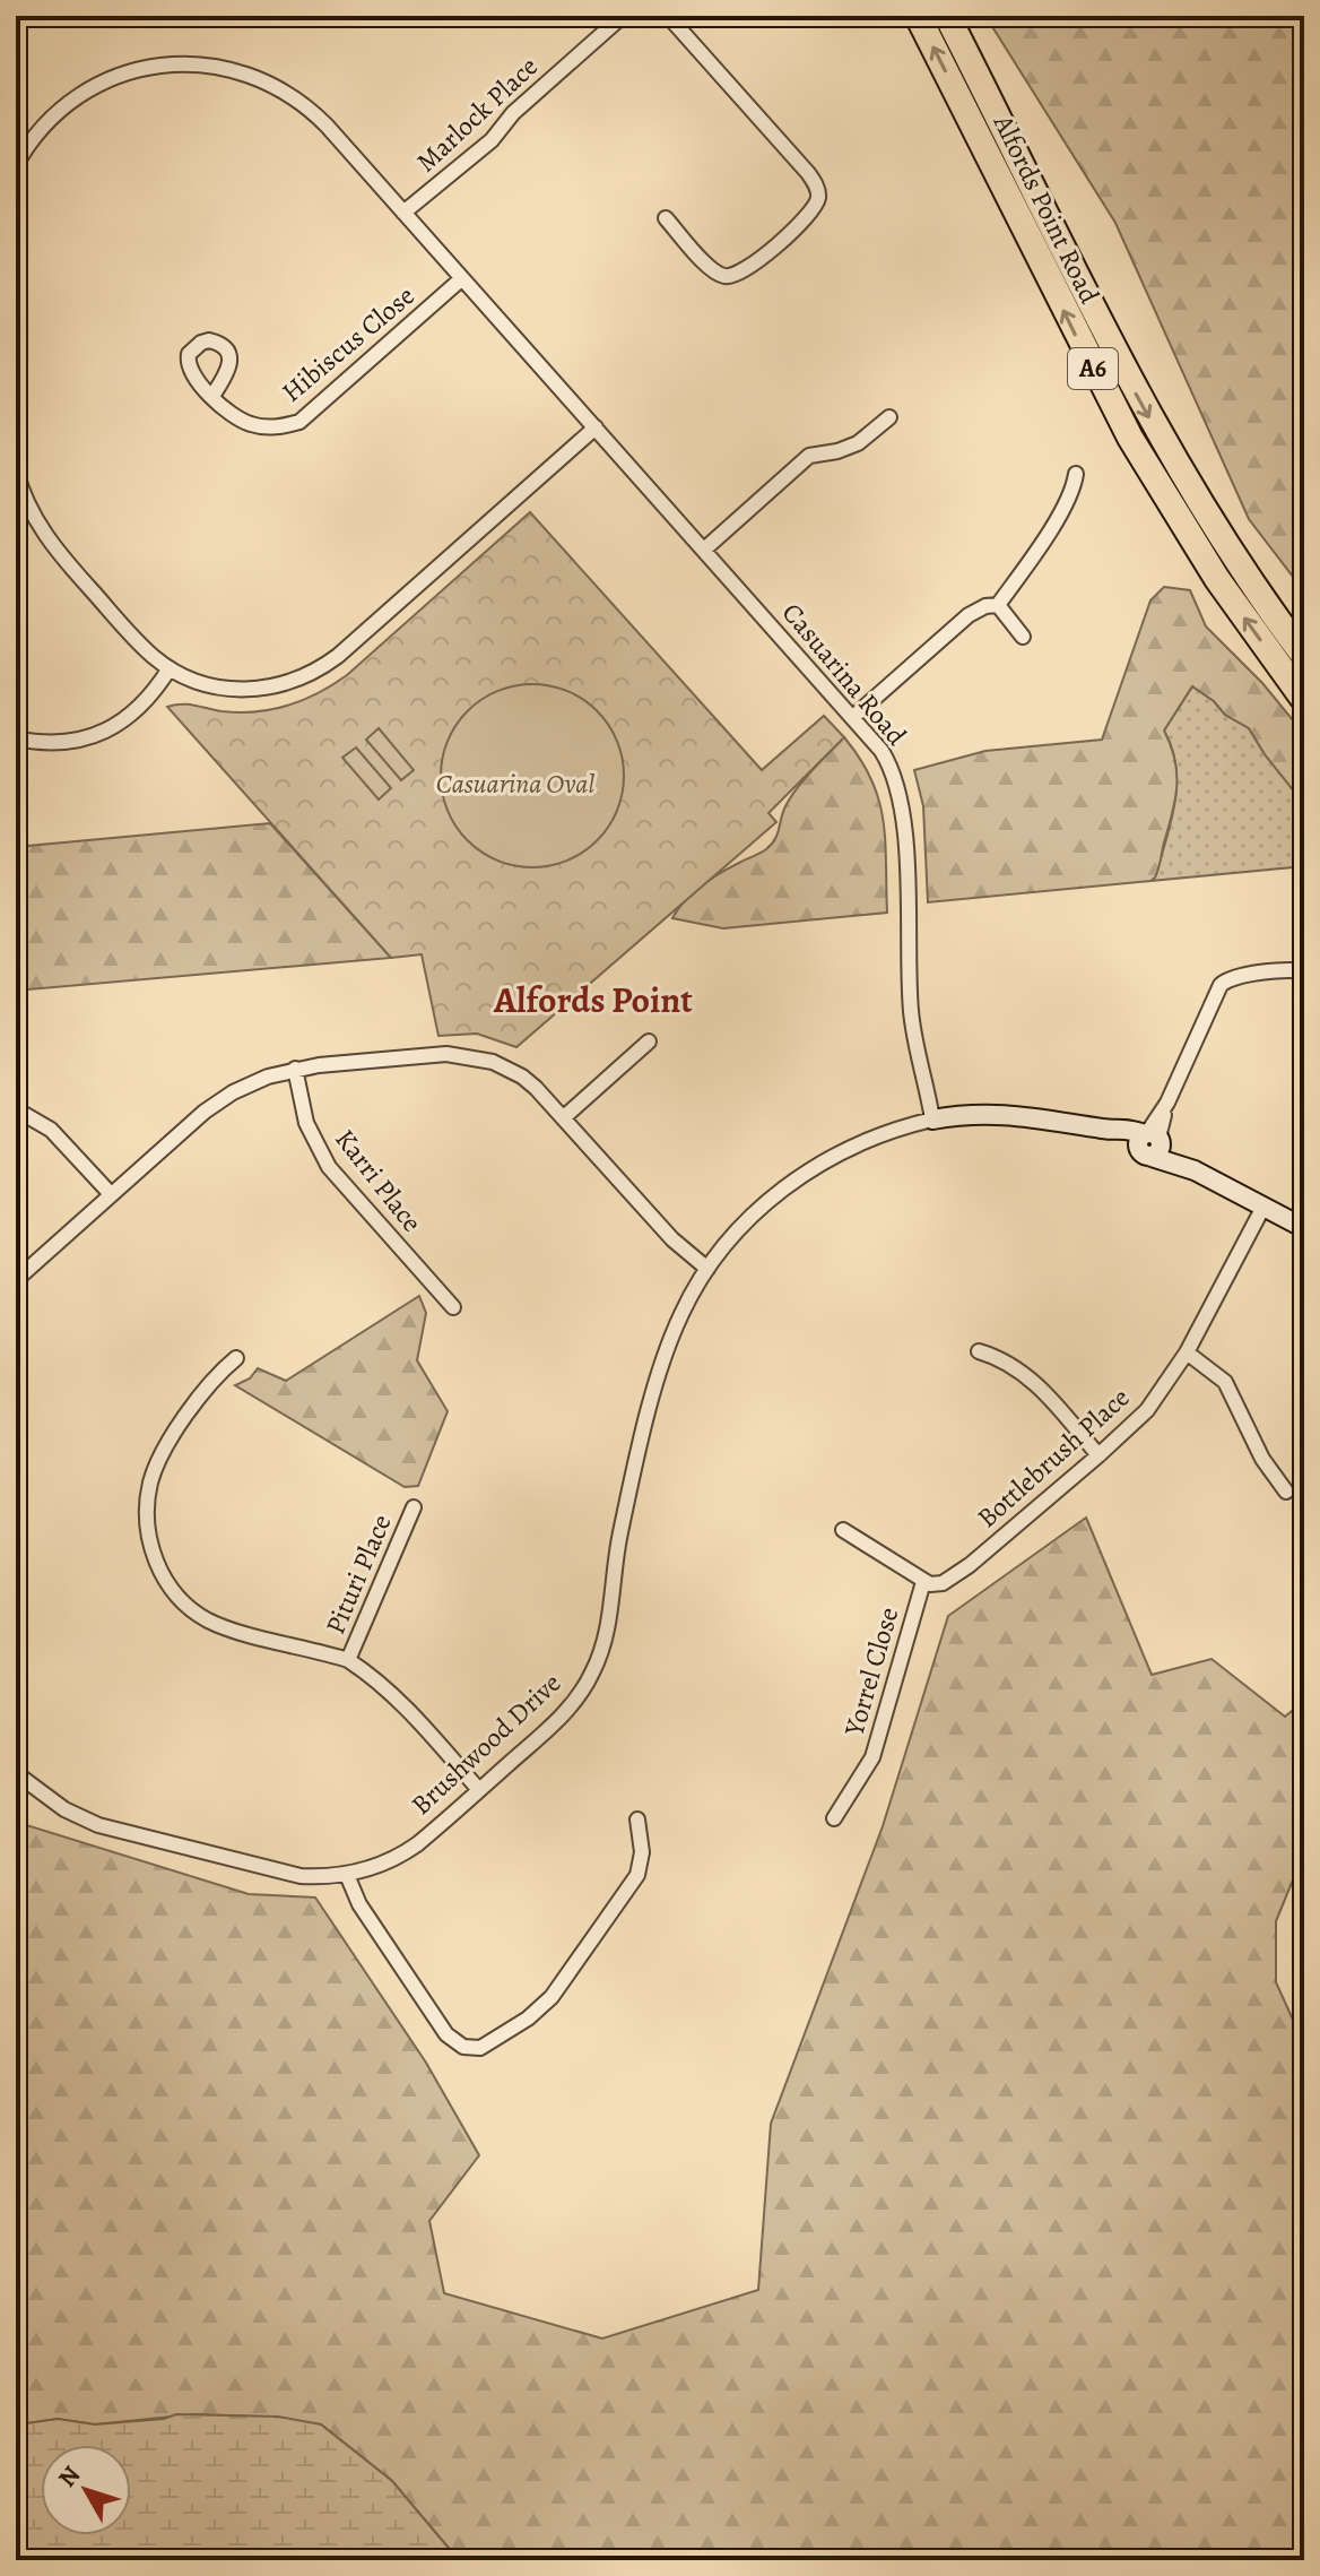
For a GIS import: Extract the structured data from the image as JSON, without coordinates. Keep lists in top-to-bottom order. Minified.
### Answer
{"streets":{"highway":["Alfords Point Road","A6"],"street":["Marlock Place","Hibiscus Close","Casuarina Road","Karri Place","Bottlebrush Place","Pituri Place","Yorrel Close","Brushwood Drive"]},"crossings":[["Marlock Place","Casuarina Road"],["Hibiscus Close","Casuarina Road"],["Casuarina Road","Brushwood Drive"],["Bottlebrush Place","Yorrel Close"],["Bottlebrush Place","Brushwood Drive"]],"districts":["Alfords Point"],"parks":["Casuarina Oval"],"north":"top left"}
